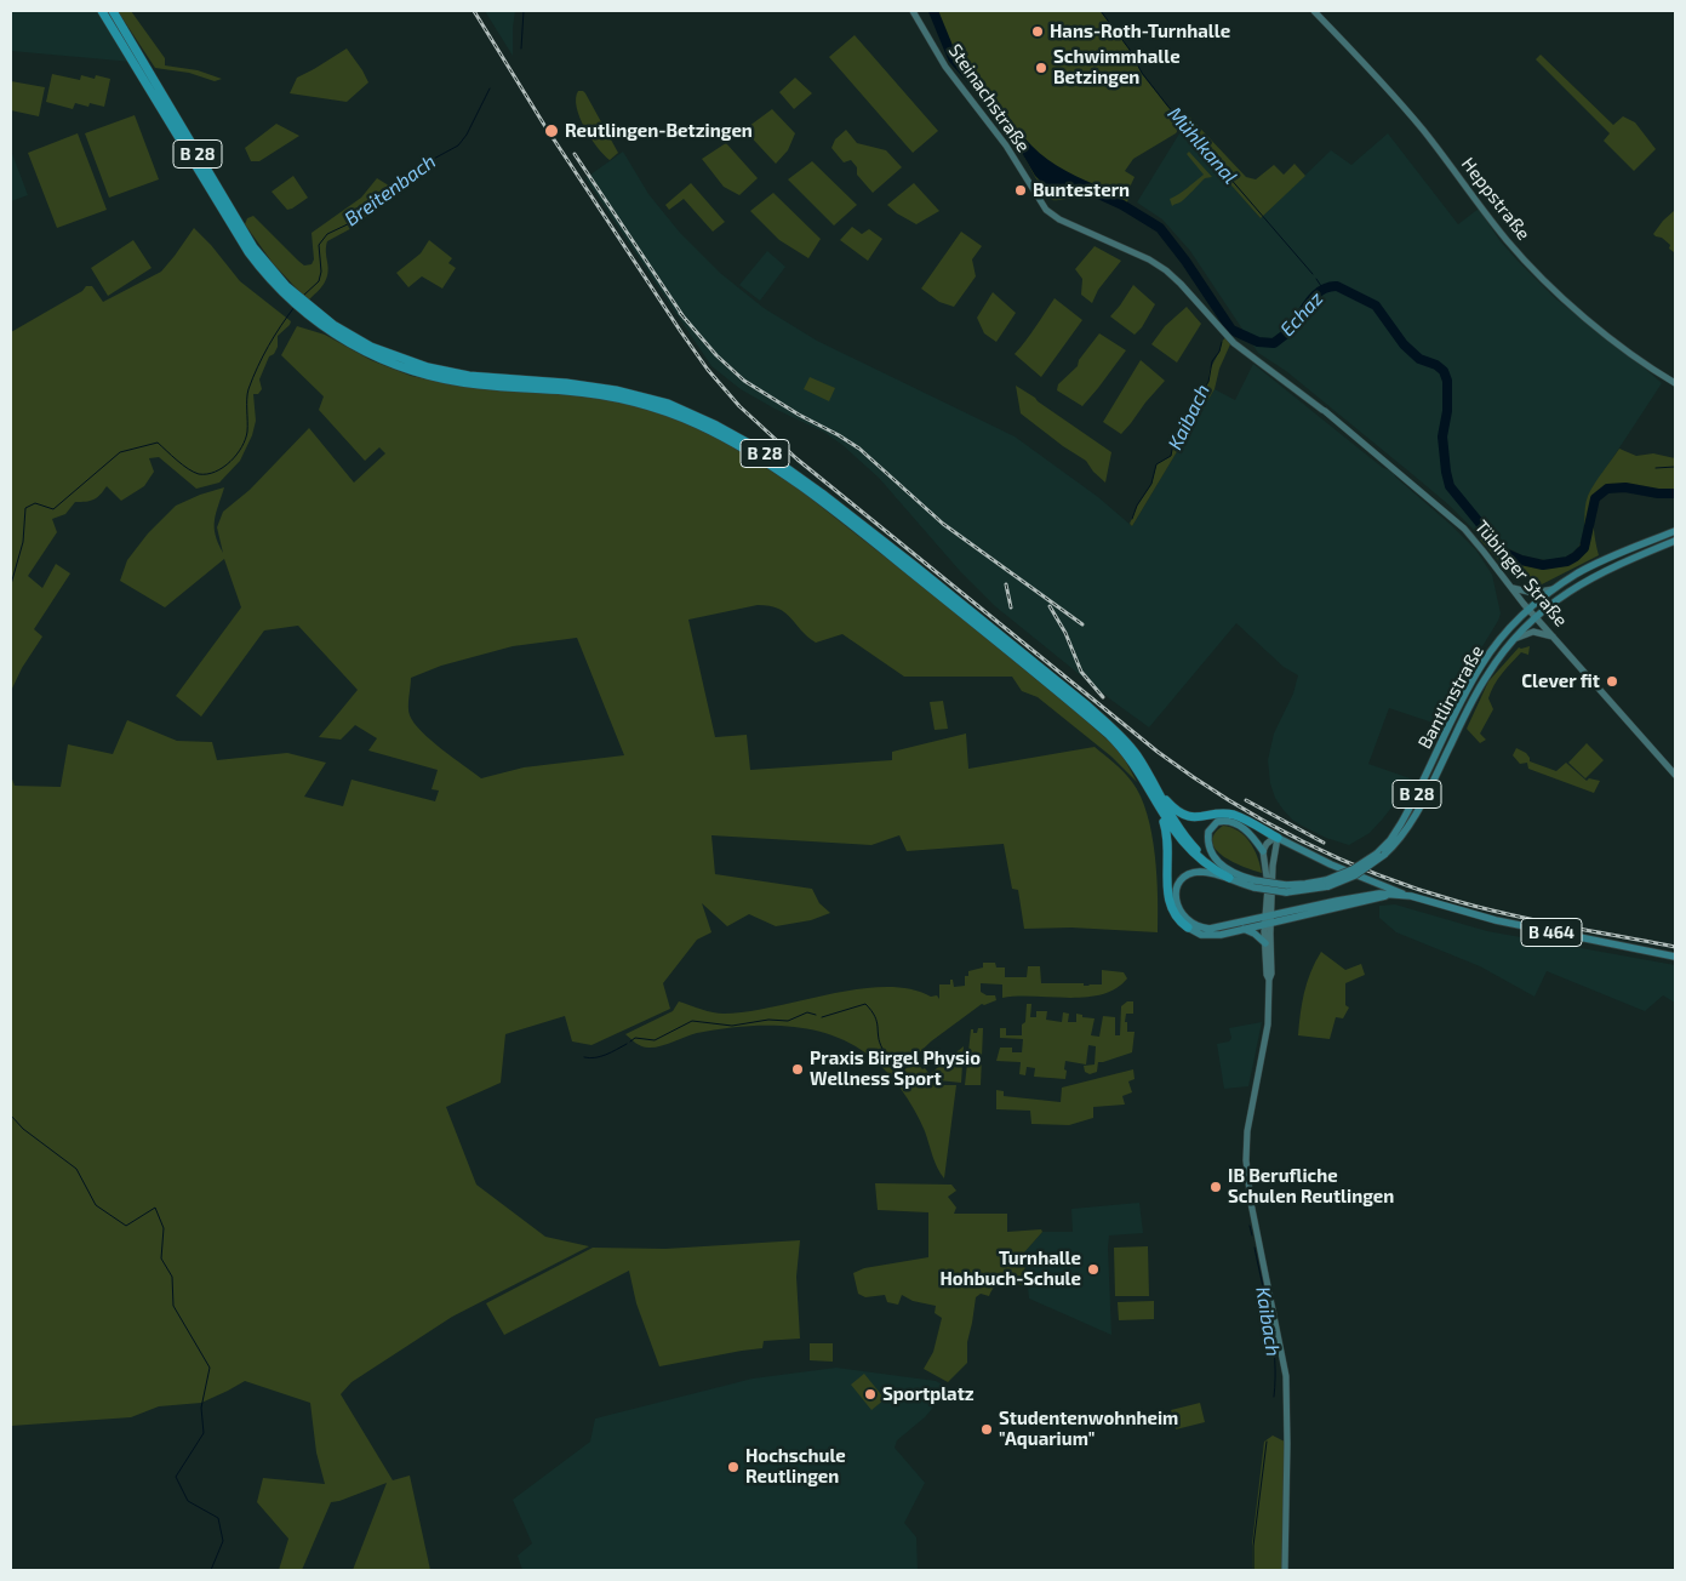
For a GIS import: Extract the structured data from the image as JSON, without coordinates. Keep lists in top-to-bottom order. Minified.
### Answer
{"streets":{"highway":["B 28","B 464"],"main road":["Bantlinstraße"],"street":["Steinachstraße","Heppstraße","Tübinger Straße"]},"crossings":[["Steinachstraße","Tübinger Straße"],["B 28","Bantlinstraße"],["B 28","B 464"],["Tübinger Straße","Bantlinstraße"]],"water":["Mühlkanal","Breitenbach","Echaz","Kaibach"],"places":["Hans-Roth-Turnhalle","Schwimmhalle Betzingen","Reutlingen-Betzingen","Buntestern","Clever fit","Praxis Birgel Physio Wellness Sport","IB Berufliche Schulen Reutlingen","Turnhalle Hohbuch-Schule","Sportplatz","Studentenwohnheim \"Aquarium\"","Hochschule Reutlingen"]}
